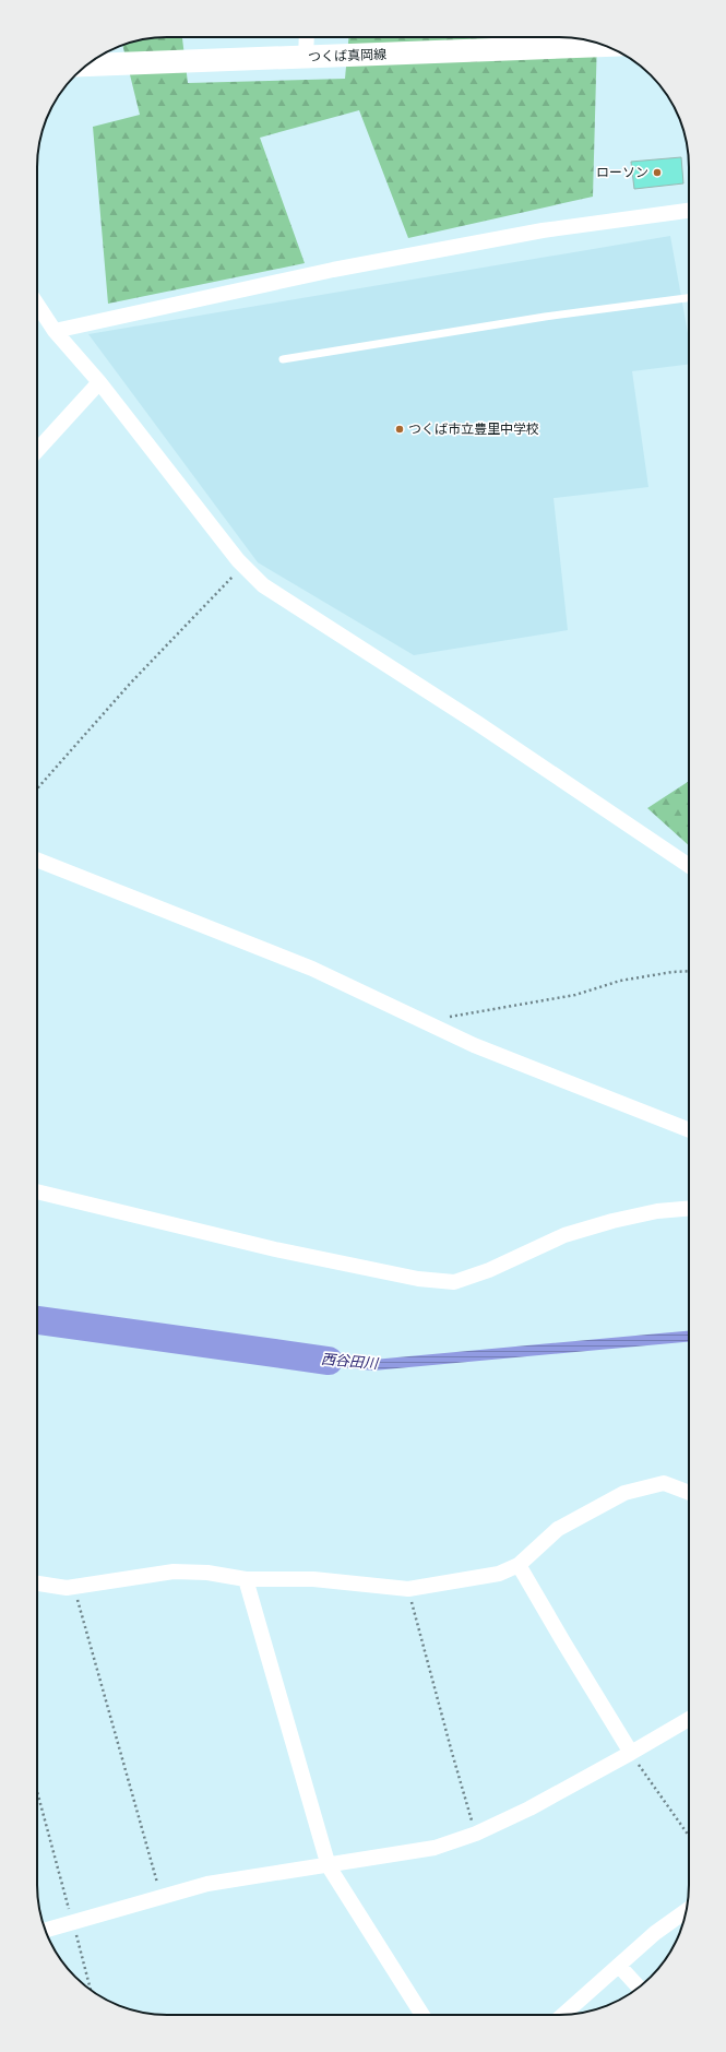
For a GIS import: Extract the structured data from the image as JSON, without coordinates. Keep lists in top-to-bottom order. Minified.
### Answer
{"streets":{"main road":["つくば真岡線"]},"water":["西谷田川"],"places":["ローソン","つくば市立豊里中学校"]}
